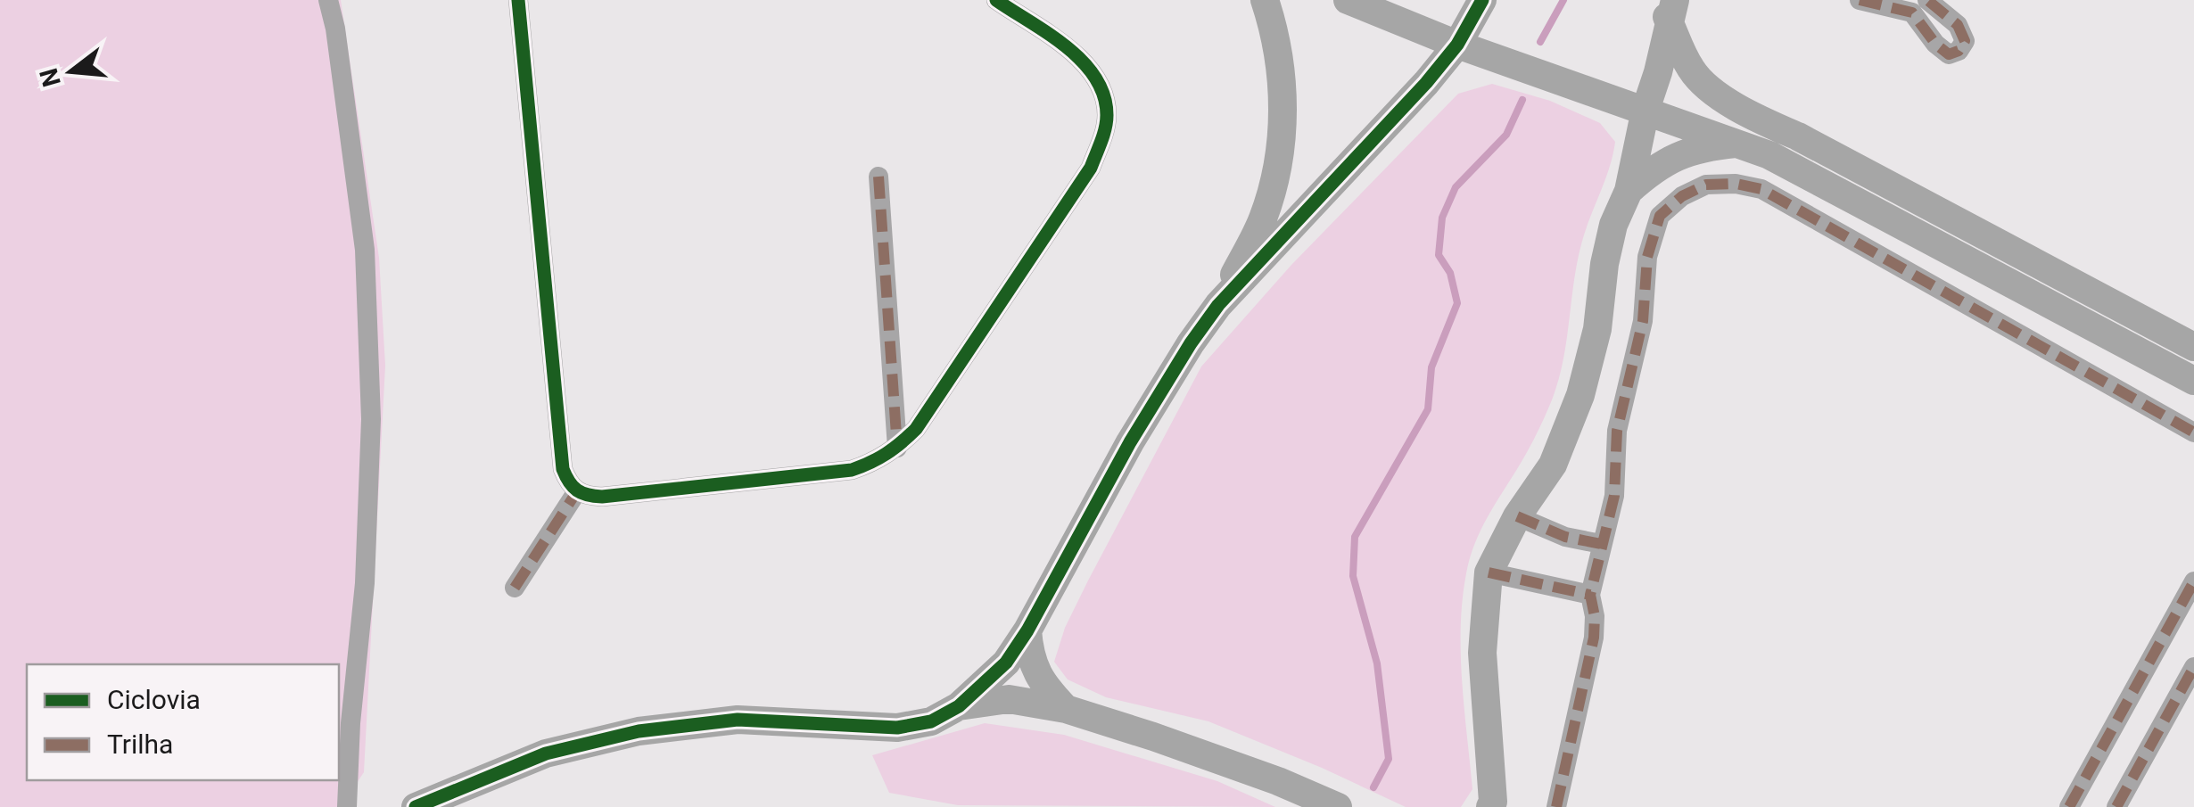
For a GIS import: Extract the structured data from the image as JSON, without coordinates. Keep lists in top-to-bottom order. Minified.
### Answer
{"legend":["Ciclovia","Trilha"],"north":"left"}
